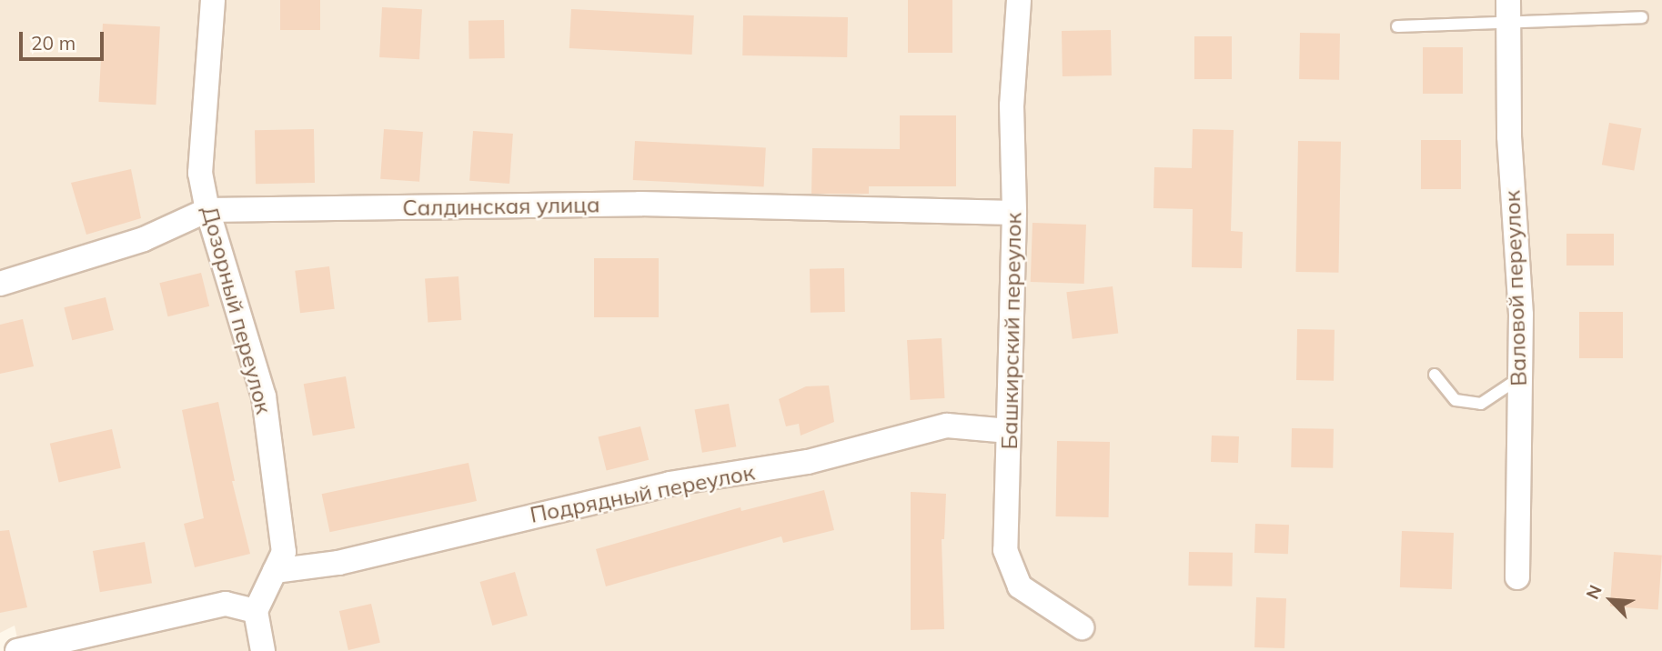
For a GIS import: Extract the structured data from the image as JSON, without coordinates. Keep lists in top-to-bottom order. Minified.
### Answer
{"streets":{"street":["Салдинская улица","Валовой переулок","Дозорный переулок","Башкирский переулок","Подрядный переулок"]},"crossings":[["Салдинская улица","Дозорный переулок"],["Салдинская улица","Башкирский переулок"],["Дозорный переулок","Подрядный переулок"],["Башкирский переулок","Подрядный переулок"]],"scale_bar":"20 m","north":"top left"}
